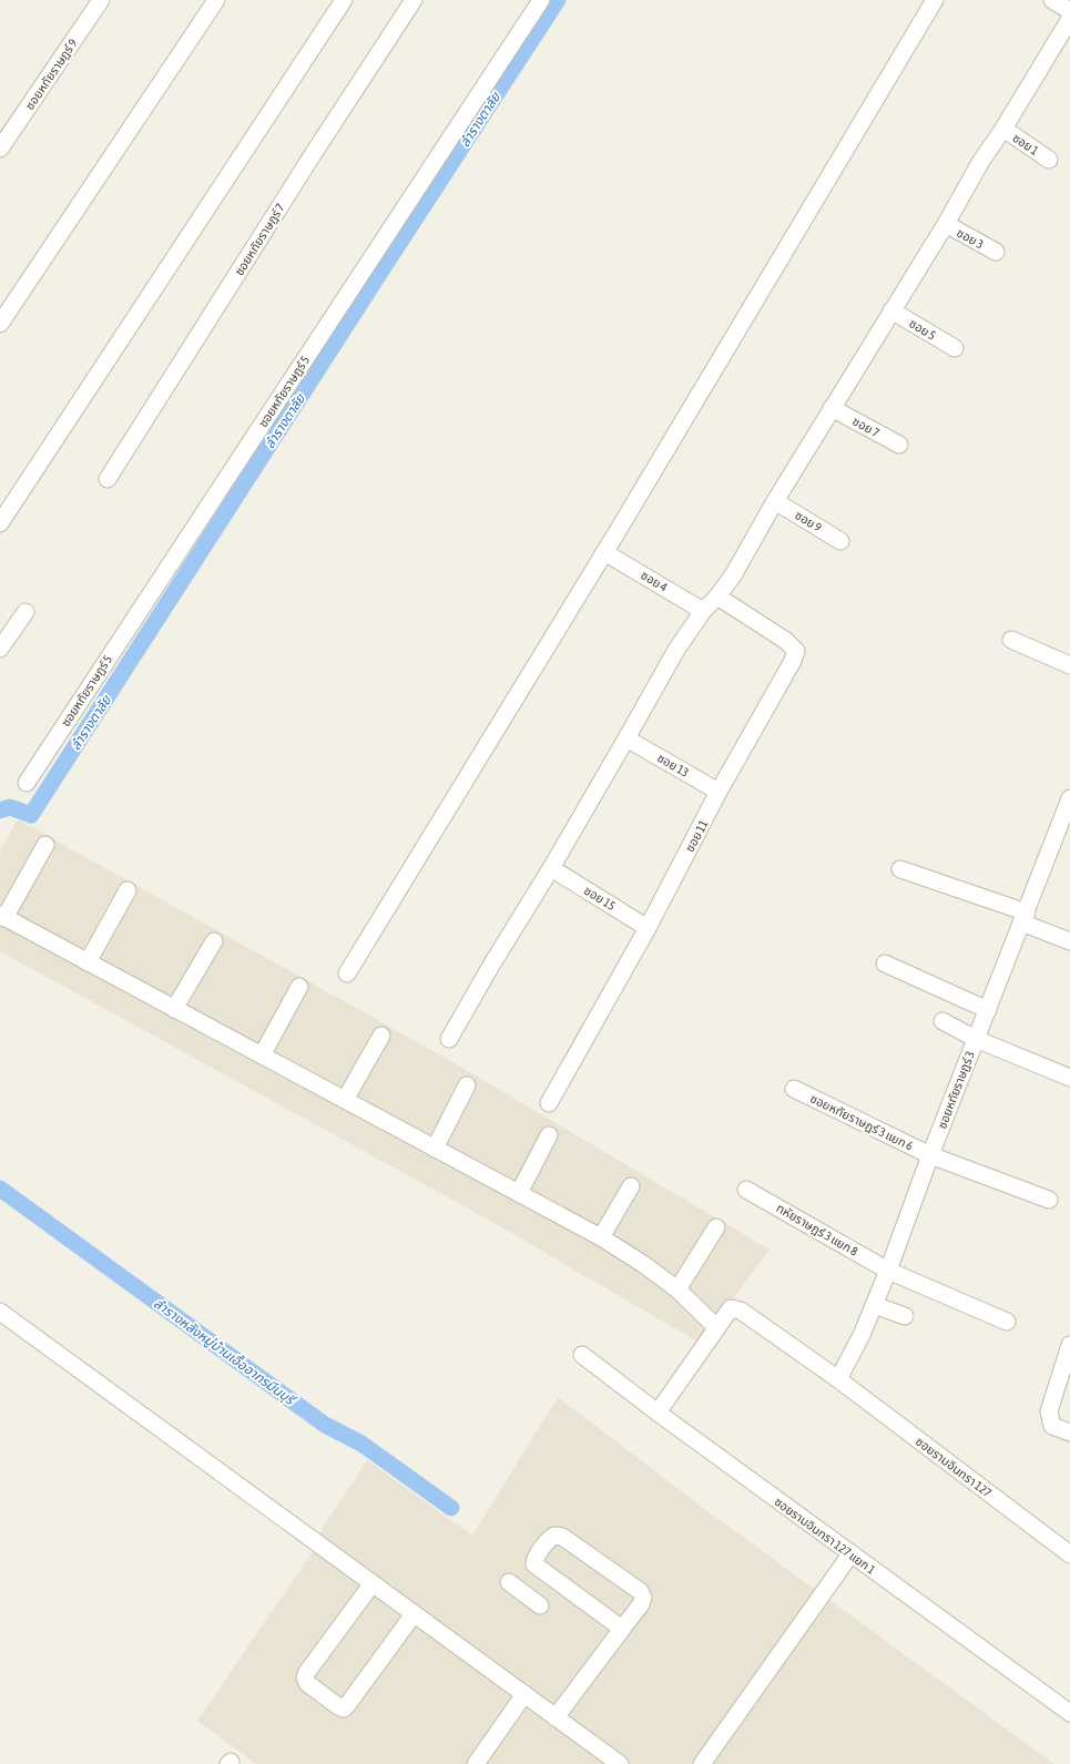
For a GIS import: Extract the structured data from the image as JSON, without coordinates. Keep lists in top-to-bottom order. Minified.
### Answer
{"streets":{"street":["ซอยหทัยราษฎร์ 9","ซอย 1","ซอย 3","ซอยหทัยราษฎร์ 7","ซอย 5","ซอยหทัยราษฎร์ 5","ซอย 7","ซอย 9","ซอย 4","ซอย 13","ซอย 11","ซอย 15","ซอยหทัยราษฎร์ 3","ซอยหทัยราษฎร์ 3 แยก 6","ทหัยราษฎร์ 3 แยก 8","ซอยรามอินทรา 127","ซอยรามอินทรา 127 แยก 1"]},"crossings":[["ซอย 13","ซอย 11"],["ซอย 11","ซอย 15"],["ซอยหทัยราษฎร์ 3","ซอยหทัยราษฎร์ 3 แยก 6"],["ซอยหทัยราษฎร์ 3","ทหัยราษฎร์ 3 แยก 8"],["ซอยหทัยราษฎร์ 3","ซอยรามอินทรา 127"]],"water":["ลำรางตาลัย","ลำรางหลังหมู่บ้านเอื้ออาทรมีนบุรี"]}
